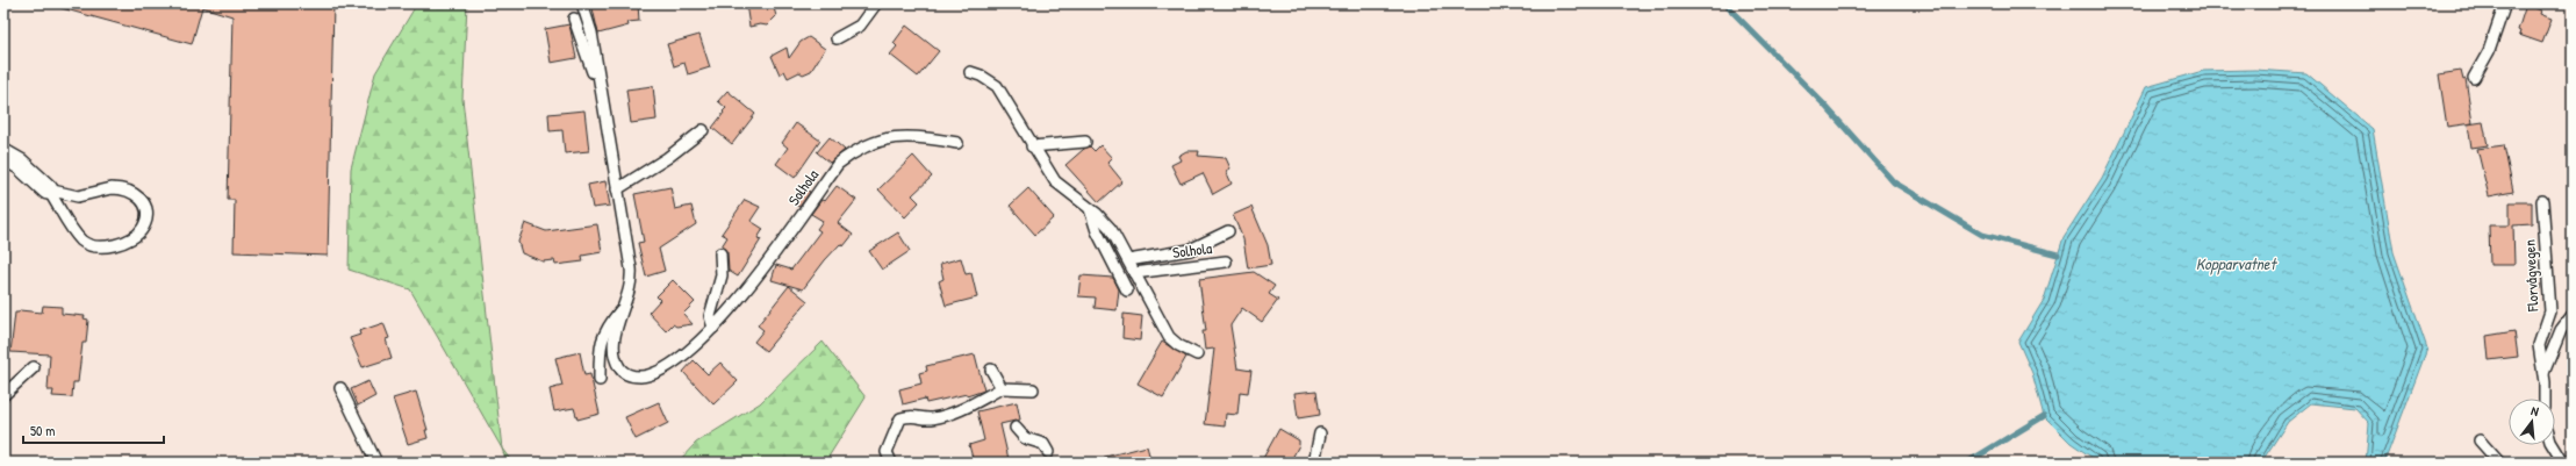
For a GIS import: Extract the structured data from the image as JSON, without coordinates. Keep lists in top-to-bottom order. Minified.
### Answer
{"streets":{"lane":["Solhola","Florvågvegen"]},"water":["Kopparvatnet"],"scale_bar":"50 m","north":"top"}
